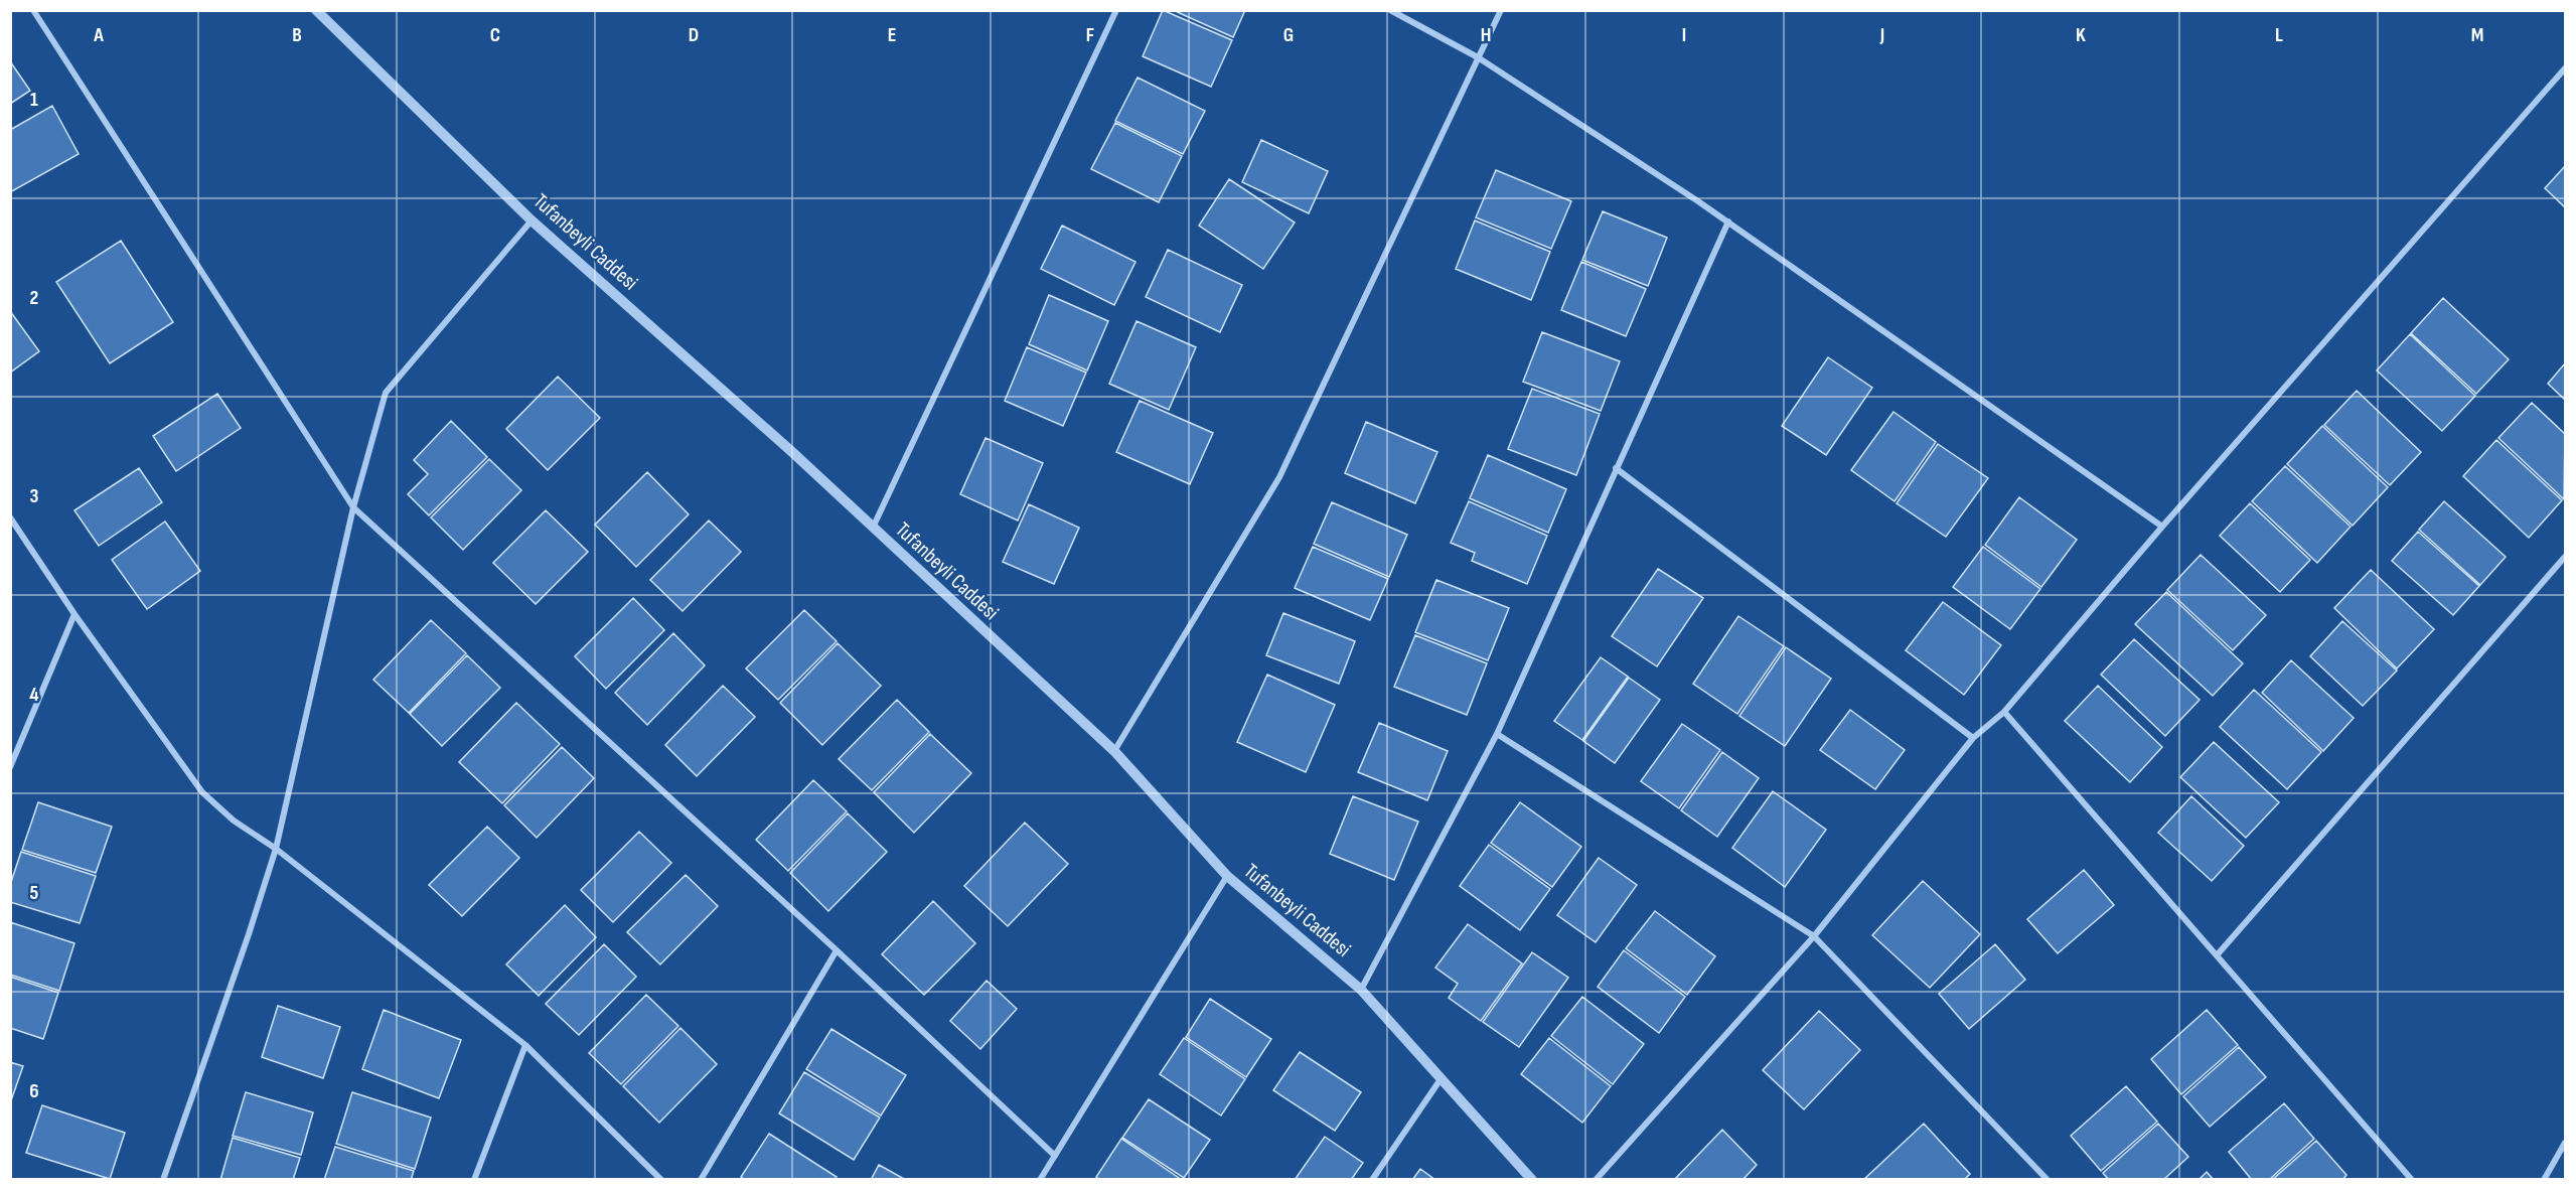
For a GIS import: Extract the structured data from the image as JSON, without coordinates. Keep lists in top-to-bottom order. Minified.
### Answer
{"streets":{"street":["Tufanbeyli Caddesi"]},"grid":{"columns":["A","B","C","D","E","F","G","H","I","J","K","L","M"],"rows":["1","2","3","4","5","6"]}}
